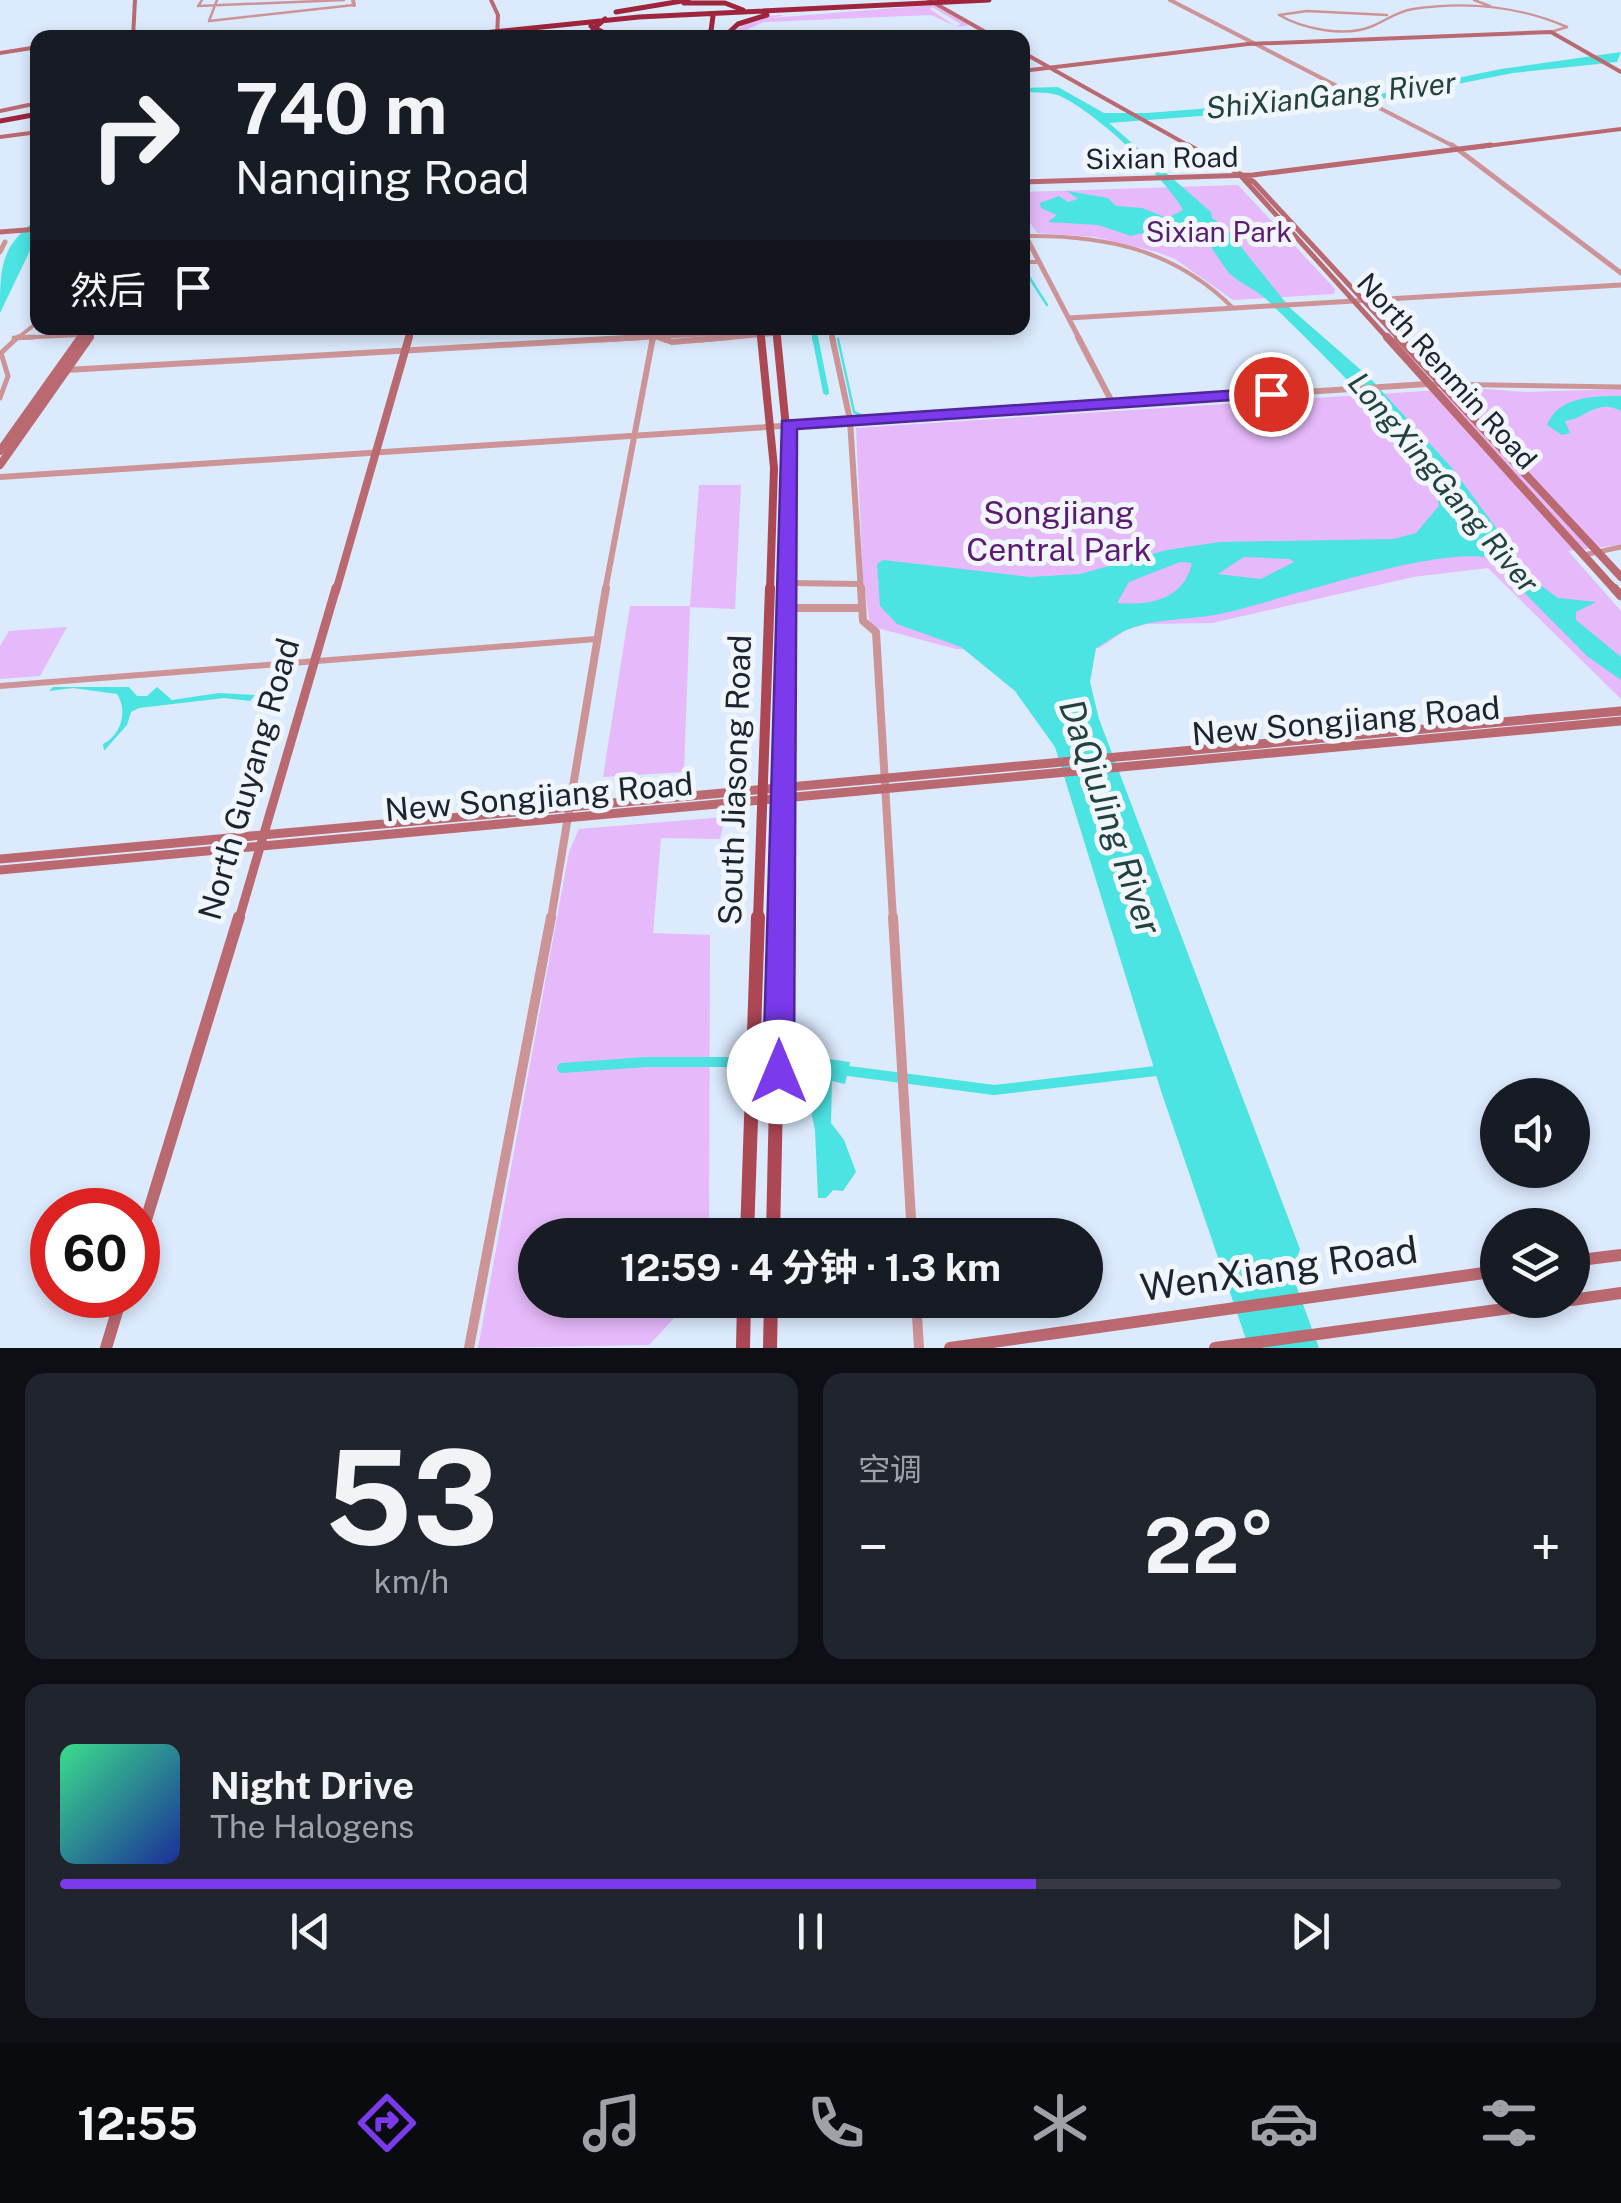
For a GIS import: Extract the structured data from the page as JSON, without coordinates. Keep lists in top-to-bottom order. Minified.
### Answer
{"streets":{"main road":["Sixian Road","North Renmin Road","New Songjiang Road","North Guyang Road","South Jiasong Road","WenXiang Road"]},"crossings":[["Sixian Road","North Renmin Road"],["New Songjiang Road","North Guyang Road"],["New Songjiang Road","South Jiasong Road"]],"water":["ShiXianGang River","LongXingGang River","DaQiuJing River"],"parks":["Sixian Park","Songjiang Central Park"],"page":{"turn":["740 m","Nanqing Road"],"then":"然后","limit":"60","trip":"12:59 · 4 分钟 · 1.3 km","tile":[["53","km/h"],"空调"],"heat":["−","22°","+"],"song":["Night Drive","The Halogens"],"tabs":"12:55"}}
